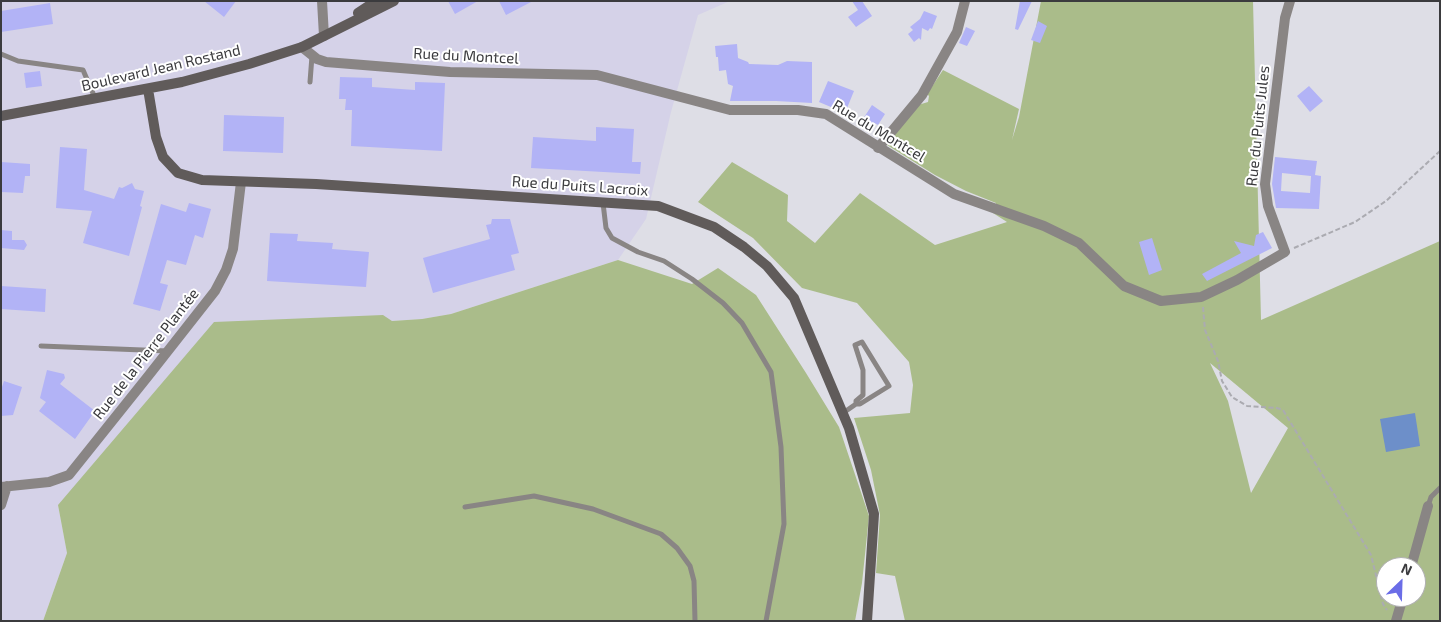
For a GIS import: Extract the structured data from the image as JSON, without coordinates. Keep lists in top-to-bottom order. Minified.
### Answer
{"streets":{"street":["Rue du Montcel","Boulevard Jean Rostand","Rue du Puits Jules","Rue du Puits Lacroix","Rue de la Pierre Plantée"]},"crossings":[["Rue du Montcel","Boulevard Jean Rostand"],["Rue du Montcel","Rue du Puits Jules"],["Boulevard Jean Rostand","Rue du Puits Lacroix"],["Rue du Puits Lacroix","Rue de la Pierre Plantée"]],"north":"top right"}
